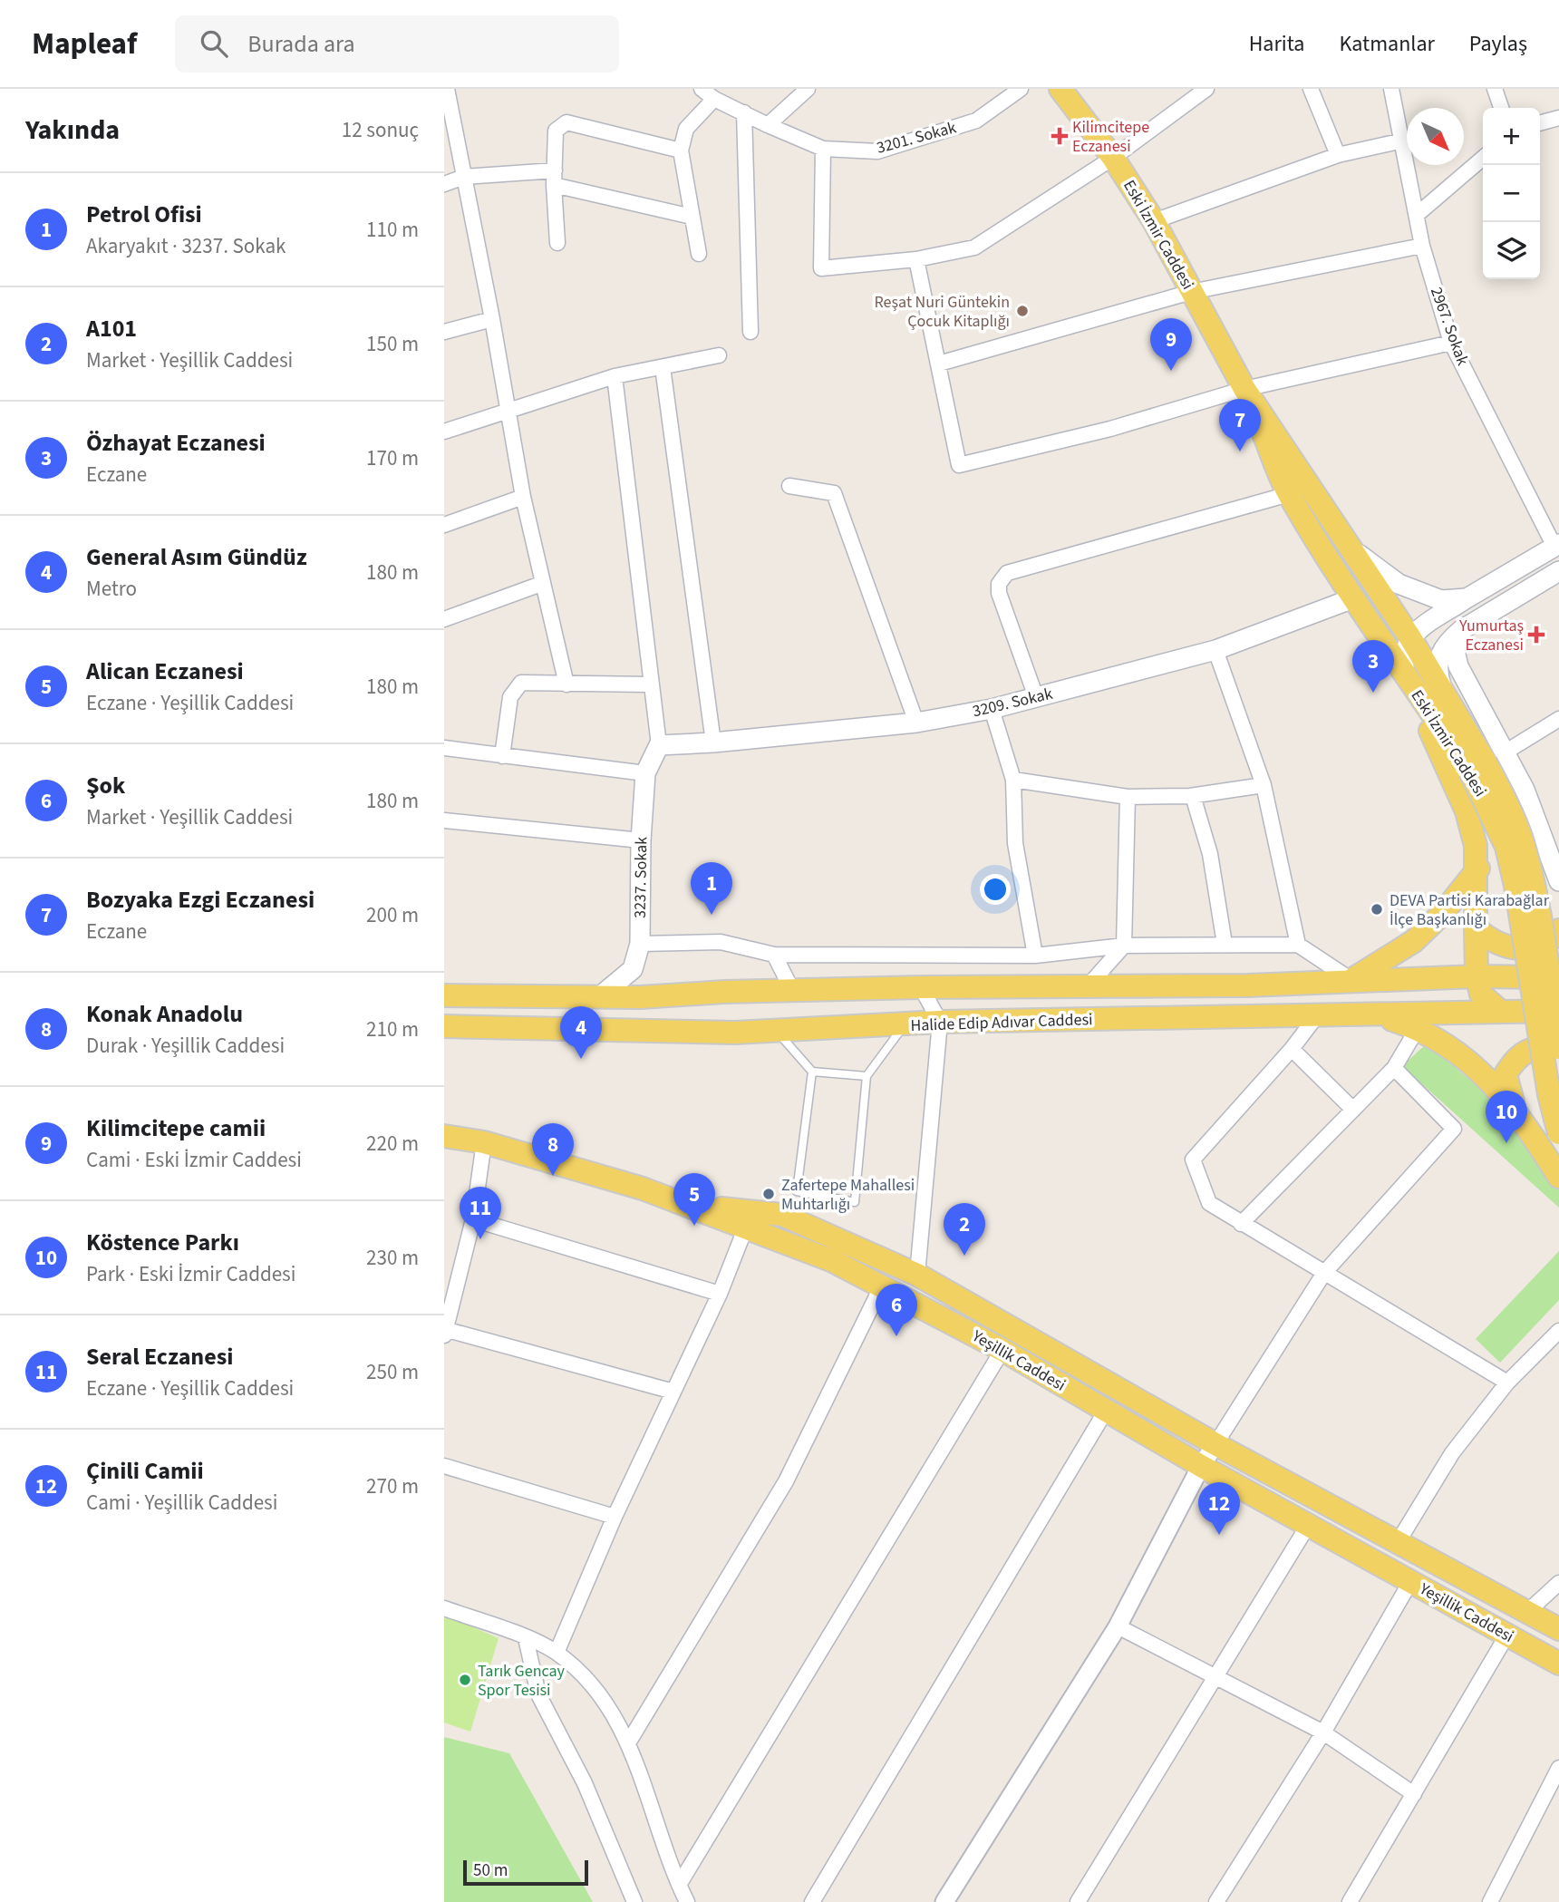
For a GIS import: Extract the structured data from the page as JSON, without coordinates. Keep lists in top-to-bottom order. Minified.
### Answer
{"streets":{"main road":["Eski İzmir Caddesi","3209. Sokak","3237. Sokak","Halide Edip Adıvar Caddesi","Yeşillik Caddesi"],"street":["3201. Sokak","2967. Sokak"]},"crossings":[["Eski İzmir Caddesi","3209. Sokak"],["3209. Sokak","3237. Sokak"],["3237. Sokak","Halide Edip Adıvar Caddesi"]],"places":{"health":["Kilimcitepe Eczanesi","Yumurtaş Eczanesi"],"other":["Reşat Nuri Güntekin Çocuk Kitaplığı","DEVA Partisi Karabağlar İlçe Başkanlığı","Zafertepe Mahallesi Muhtarlığı","Tarık Gencay Spor Tesisi"]},"scale_bar":"50 m","north":"bottom right","page":{"header":"Mapleaf","search":"Burada ara","nav":["Harita","Katmanlar","Paylaş"],"heading":["Yakında","12 sonuç"],"map_buttons":["+","−"],"list":[{"mark":"1","name":"Petrol Ofisi","note":"Akaryakıt · 3237. Sokak","value":"110 m"},{"mark":"2","name":"A101","note":"Market · Yeşillik Caddesi","value":"150 m"},{"mark":"3","name":"Özhayat Eczanesi","note":"Eczane","value":"170 m"},{"mark":"4","name":"General Asım Gündüz","note":"Metro","value":"180 m"},{"mark":"5","name":"Alican Eczanesi","note":"Eczane · Yeşillik Caddesi","value":"180 m"},{"mark":"6","name":"Şok","note":"Market · Yeşillik Caddesi","value":"180 m"},{"mark":"7","name":"Bozyaka Ezgi Eczanesi","note":"Eczane","value":"200 m"},{"mark":"8","name":"Konak Anadolu","note":"Durak · Yeşillik Caddesi","value":"210 m"},{"mark":"9","name":"Kilimcitepe camii","note":"Cami · Eski İzmir Caddesi","value":"220 m"},{"mark":"10","name":"Köstence Parkı","note":"Park · Eski İzmir Caddesi","value":"230 m"},{"mark":"11","name":"Seral Eczanesi","note":"Eczane · Yeşillik Caddesi","value":"250 m"},{"mark":"12","name":"Çinili Camii","note":"Cami · Yeşillik Caddesi","value":"270 m"}],"pins":["9","7","3","1","4","10","8","5","11","2","6","12"],"scale":"50 m"}}
